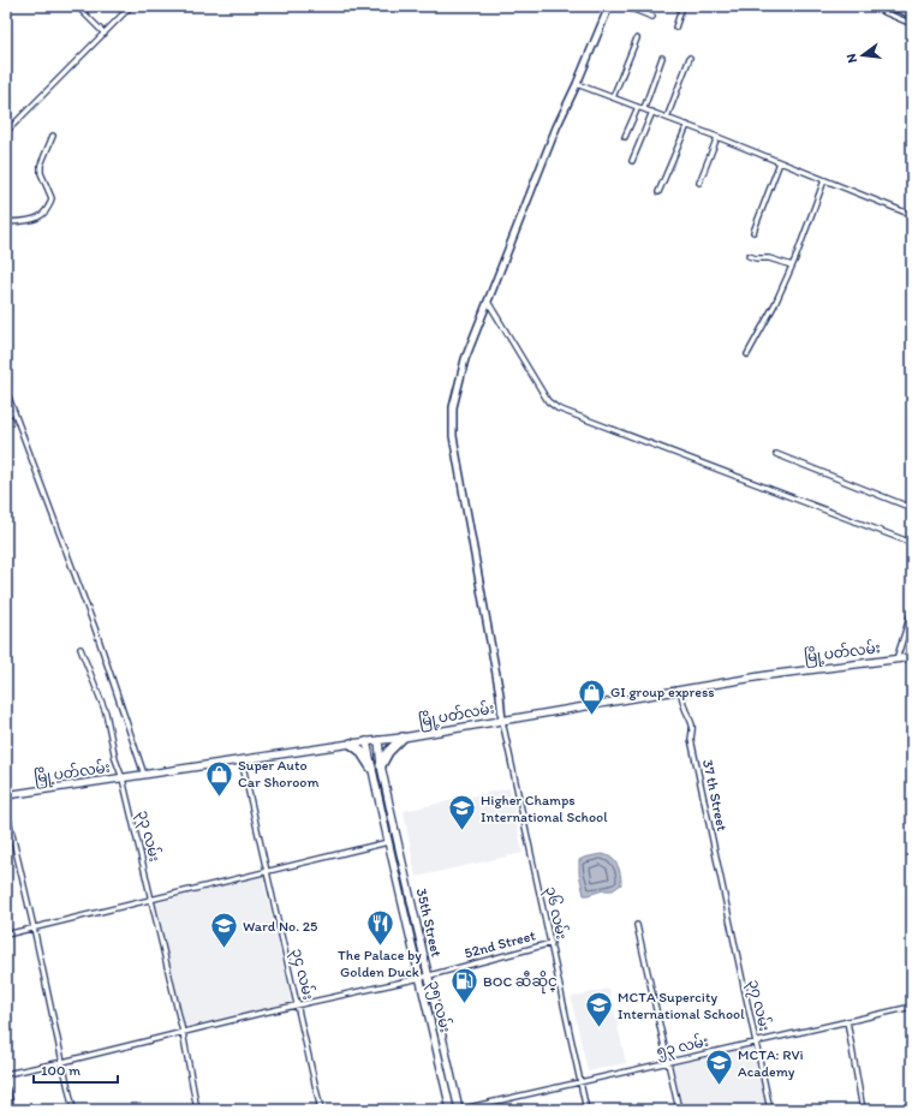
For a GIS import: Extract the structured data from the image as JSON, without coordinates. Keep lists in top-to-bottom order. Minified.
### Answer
{"streets":{"main road":["မြို့ပတ်လမ်း","35th Street","၃၅ လမ်း"],"street":["37 th Street","၃၃ လမ်း","၃၆ လမ်း","52nd Street","၃၄ လမ်း","၃၇ လမ်း","၅၃ လမ်း"]},"crossings":[["မြို့ပတ်လမ်း","37 th Street"],["မြို့ပတ်လမ်း","၃၃ လမ်း"],["မြို့ပတ်လမ်း","၃၆ လမ်း"],["မြို့ပတ်လမ်း","35th Street"],["မြို့ပတ်လမ်း","၃၄ လမ်း"],["မြို့ပတ်လမ်း","၃၅ လမ်း"],["37 th Street","၃၇ လမ်း"],["၃၃ လမ်း","52nd Street"],["၃၆ လမ်း","52nd Street"],["၃၆ လမ်း","၅၃ လမ်း"],["35th Street","52nd Street"],["35th Street","၅၃ လမ်း"],["52nd Street","၃၄ လမ်း"],["52nd Street","၃၅ လမ်း"],["၃၇ လမ်း","၅၃ လမ်း"]],"places":{"shop":["GI group express","Super Auto Car Shoroom"],"school or university":["Higher Champs International School","Ward No. 25","MCTA Supercity International School","MCTA: RVi Academy"],"restaurant":["The Palace by Golden Duck"],"fuel station":["BOC ဆီဆိုင္"]},"scale_bar":"100 m","north":"left"}
